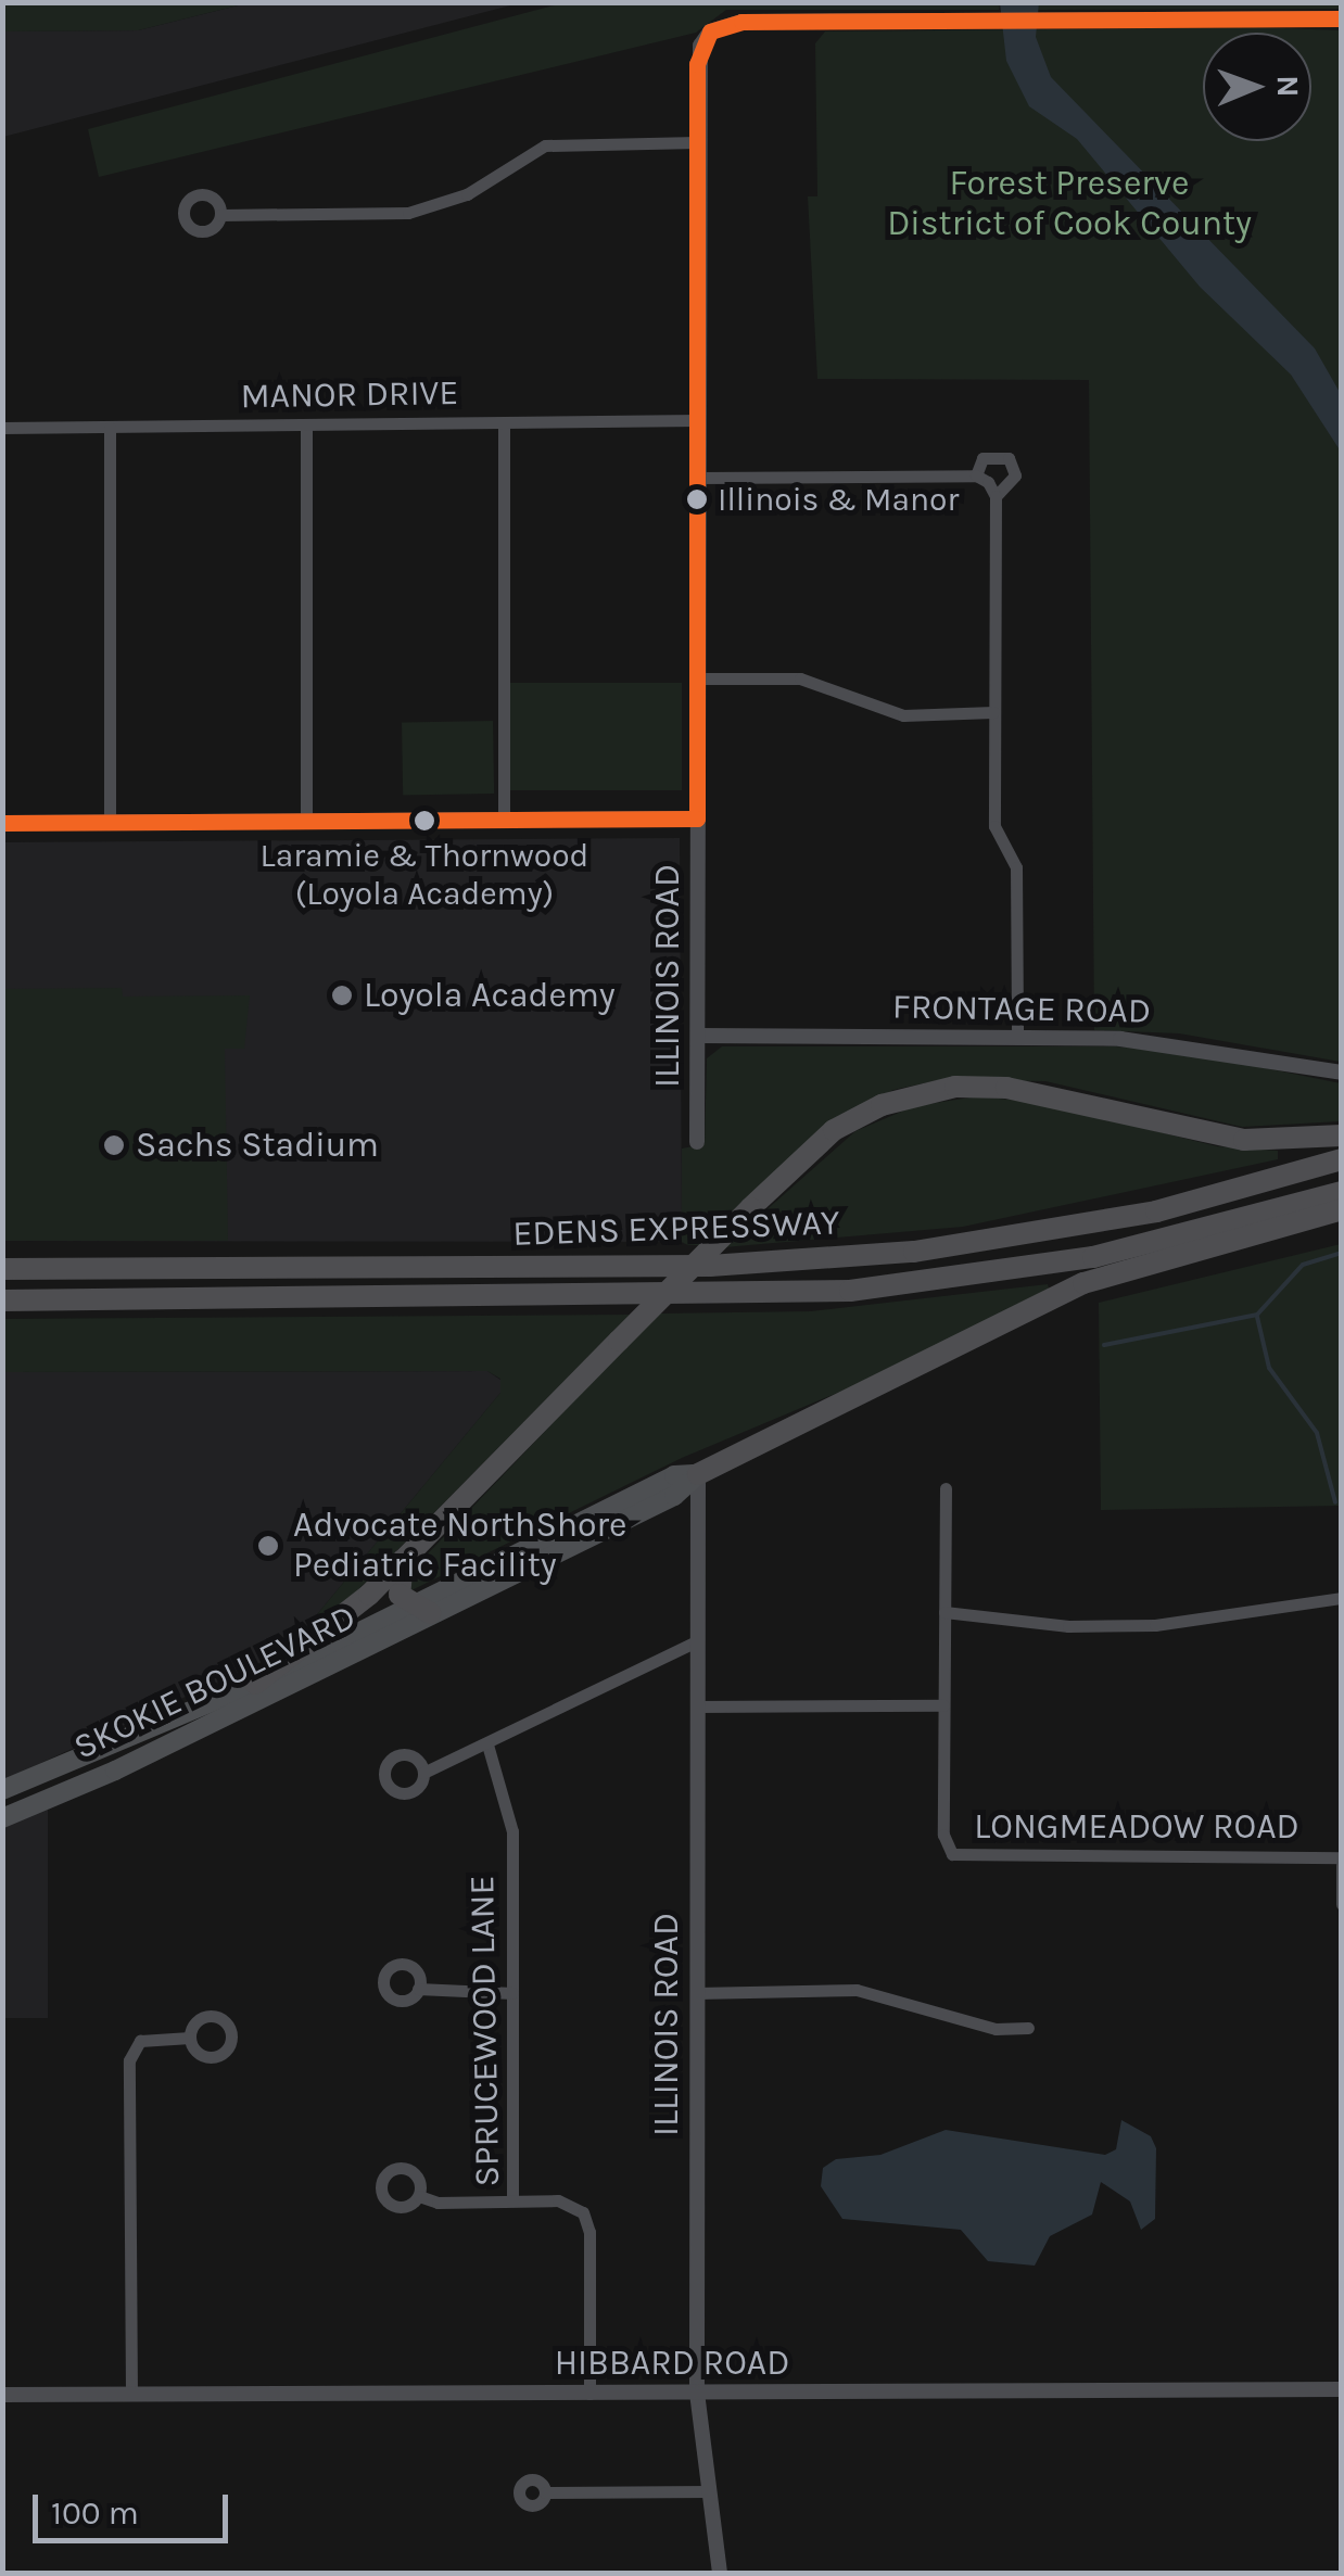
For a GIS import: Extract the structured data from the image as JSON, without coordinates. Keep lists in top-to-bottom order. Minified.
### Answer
{"streets":{"highway":["EDENS EXPRESSWAY"],"main road":["SKOKIE BOULEVARD"],"street":["MANOR DRIVE","ILLINOIS ROAD","FRONTAGE ROAD","LONGMEADOW ROAD","SPRUCEWOOD LANE","HIBBARD ROAD"]},"crossings":[["MANOR DRIVE","ILLINOIS ROAD"],["ILLINOIS ROAD","FRONTAGE ROAD"],["ILLINOIS ROAD","SKOKIE BOULEVARD"],["ILLINOIS ROAD","HIBBARD ROAD"],["SPRUCEWOOD LANE","HIBBARD ROAD"]],"parks":["Forest Preserve District of Cook County"],"places":["Illinois & Manor","Laramie & Thornwood (Loyola Academy)","Loyola Academy","Sachs Stadium","Advocate NorthShore Pediatric Facility"],"scale_bar":"100 m","north":"right"}
